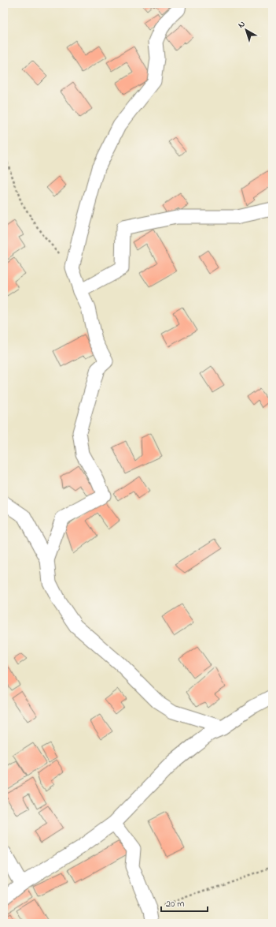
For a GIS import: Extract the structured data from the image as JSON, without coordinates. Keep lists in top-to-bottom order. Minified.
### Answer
{"scale_bar":"20 m","north":"top left"}
